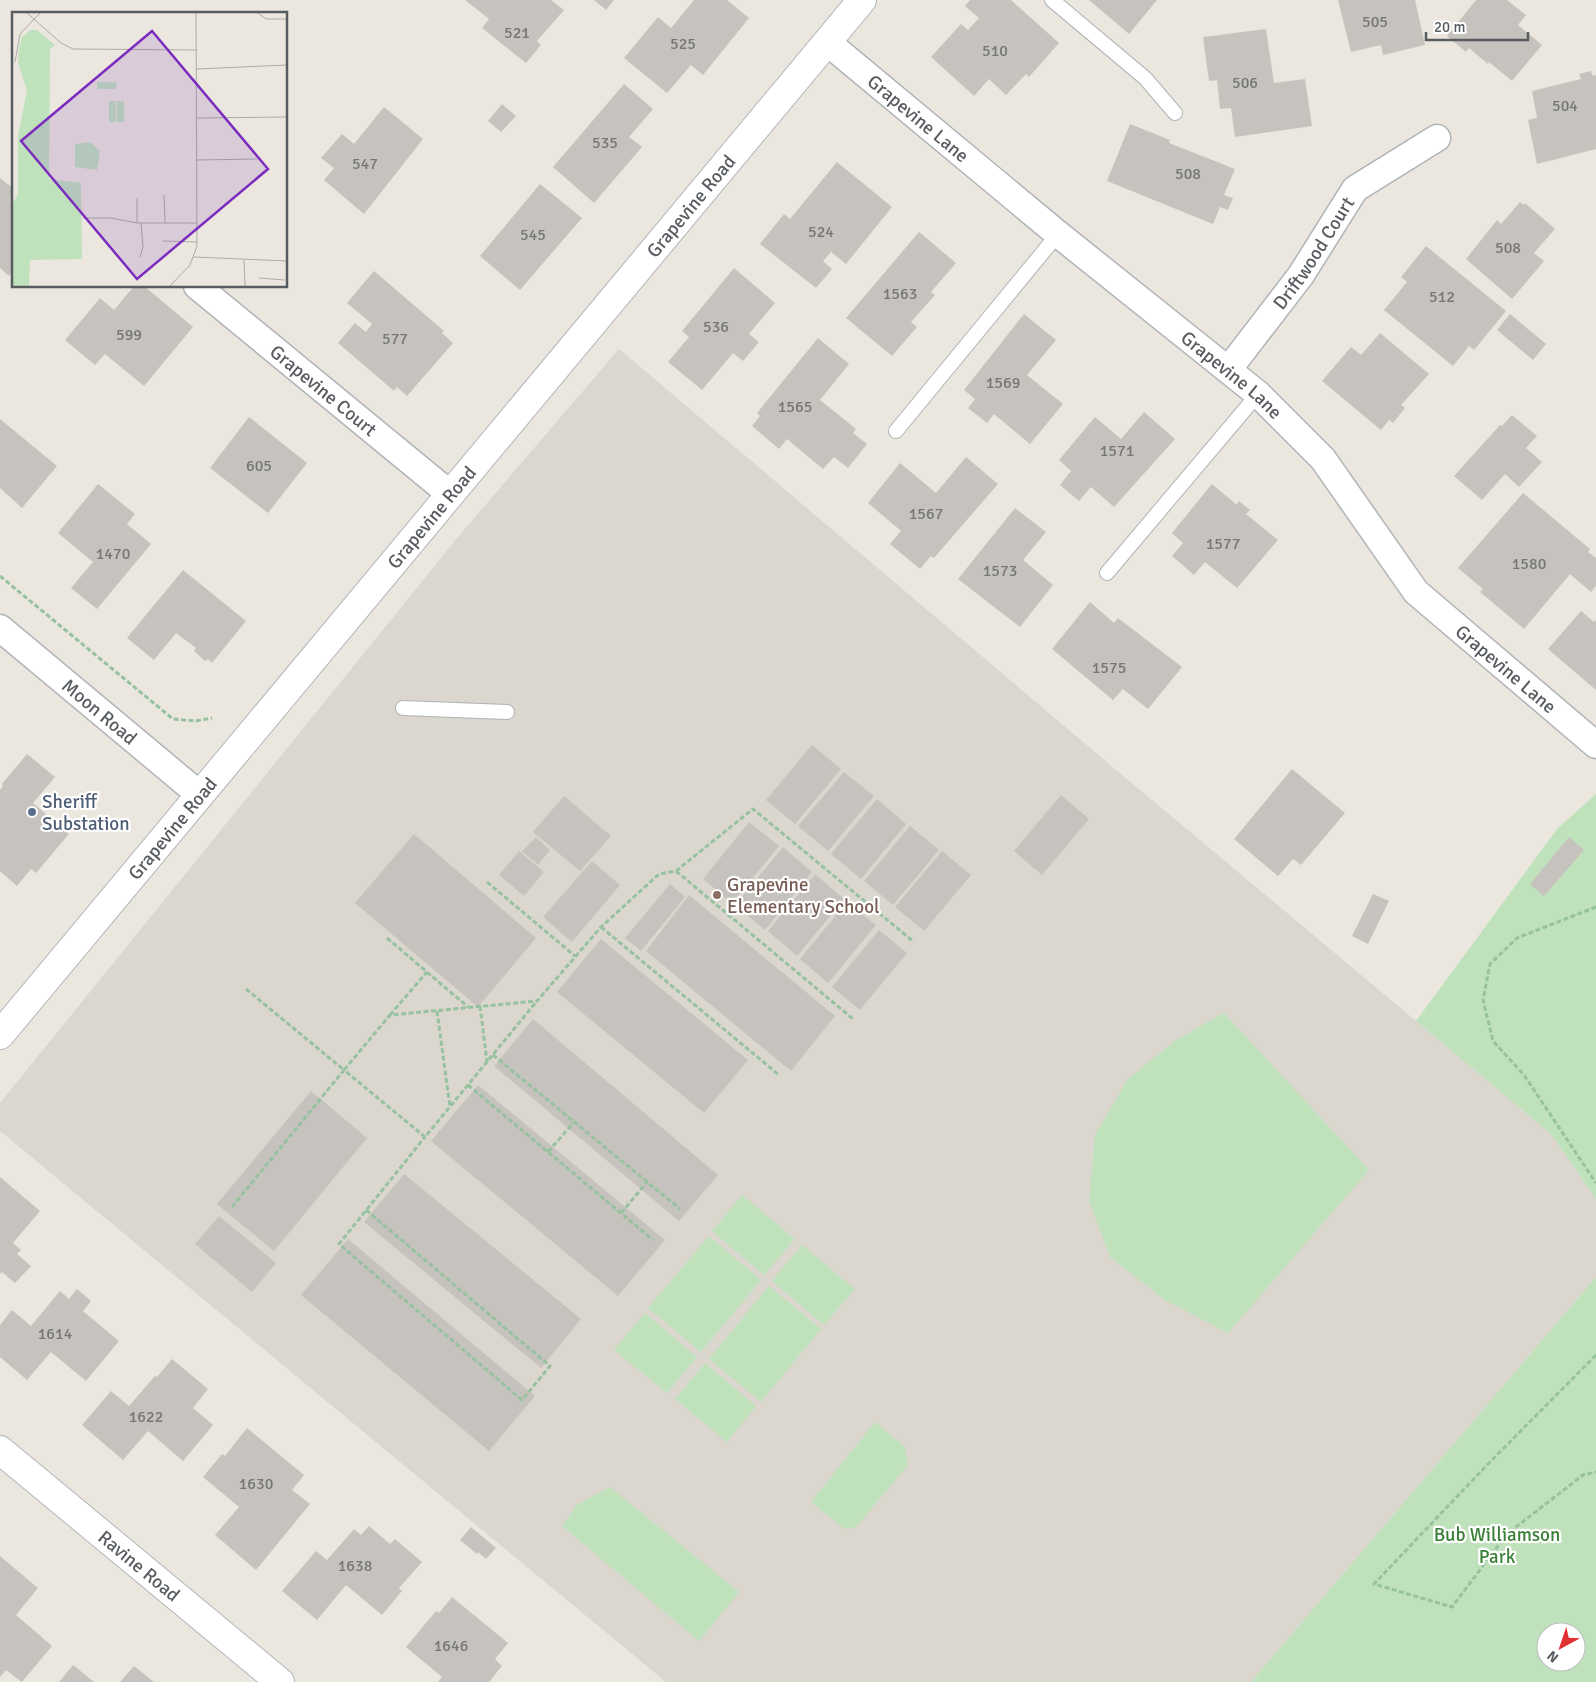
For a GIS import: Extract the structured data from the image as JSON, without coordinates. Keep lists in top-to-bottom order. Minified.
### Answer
{"streets":{"main road":["Grapevine Road","Ravine Road"],"street":["Grapevine Lane","Driftwood Court","Grapevine Court","Moon Road"]},"crossings":[["Grapevine Lane","Grapevine Road"],["Grapevine Lane","Driftwood Court"],["Grapevine Road","Grapevine Court"],["Grapevine Road","Moon Road"]],"parks":["Bub Williamson Park"],"places":["Sheriff Substation","Grapevine Elementary School"],"house_numbers":["505","521","525","510","506","504","535","547","508","524","545","508","1563","512","536","599","577","1569","1565","1571","605","1567","1577","1470","1580","1573","1575","1614","1622","1630","1638","1646"],"scale_bar":"20 m","north":"bottom left"}
